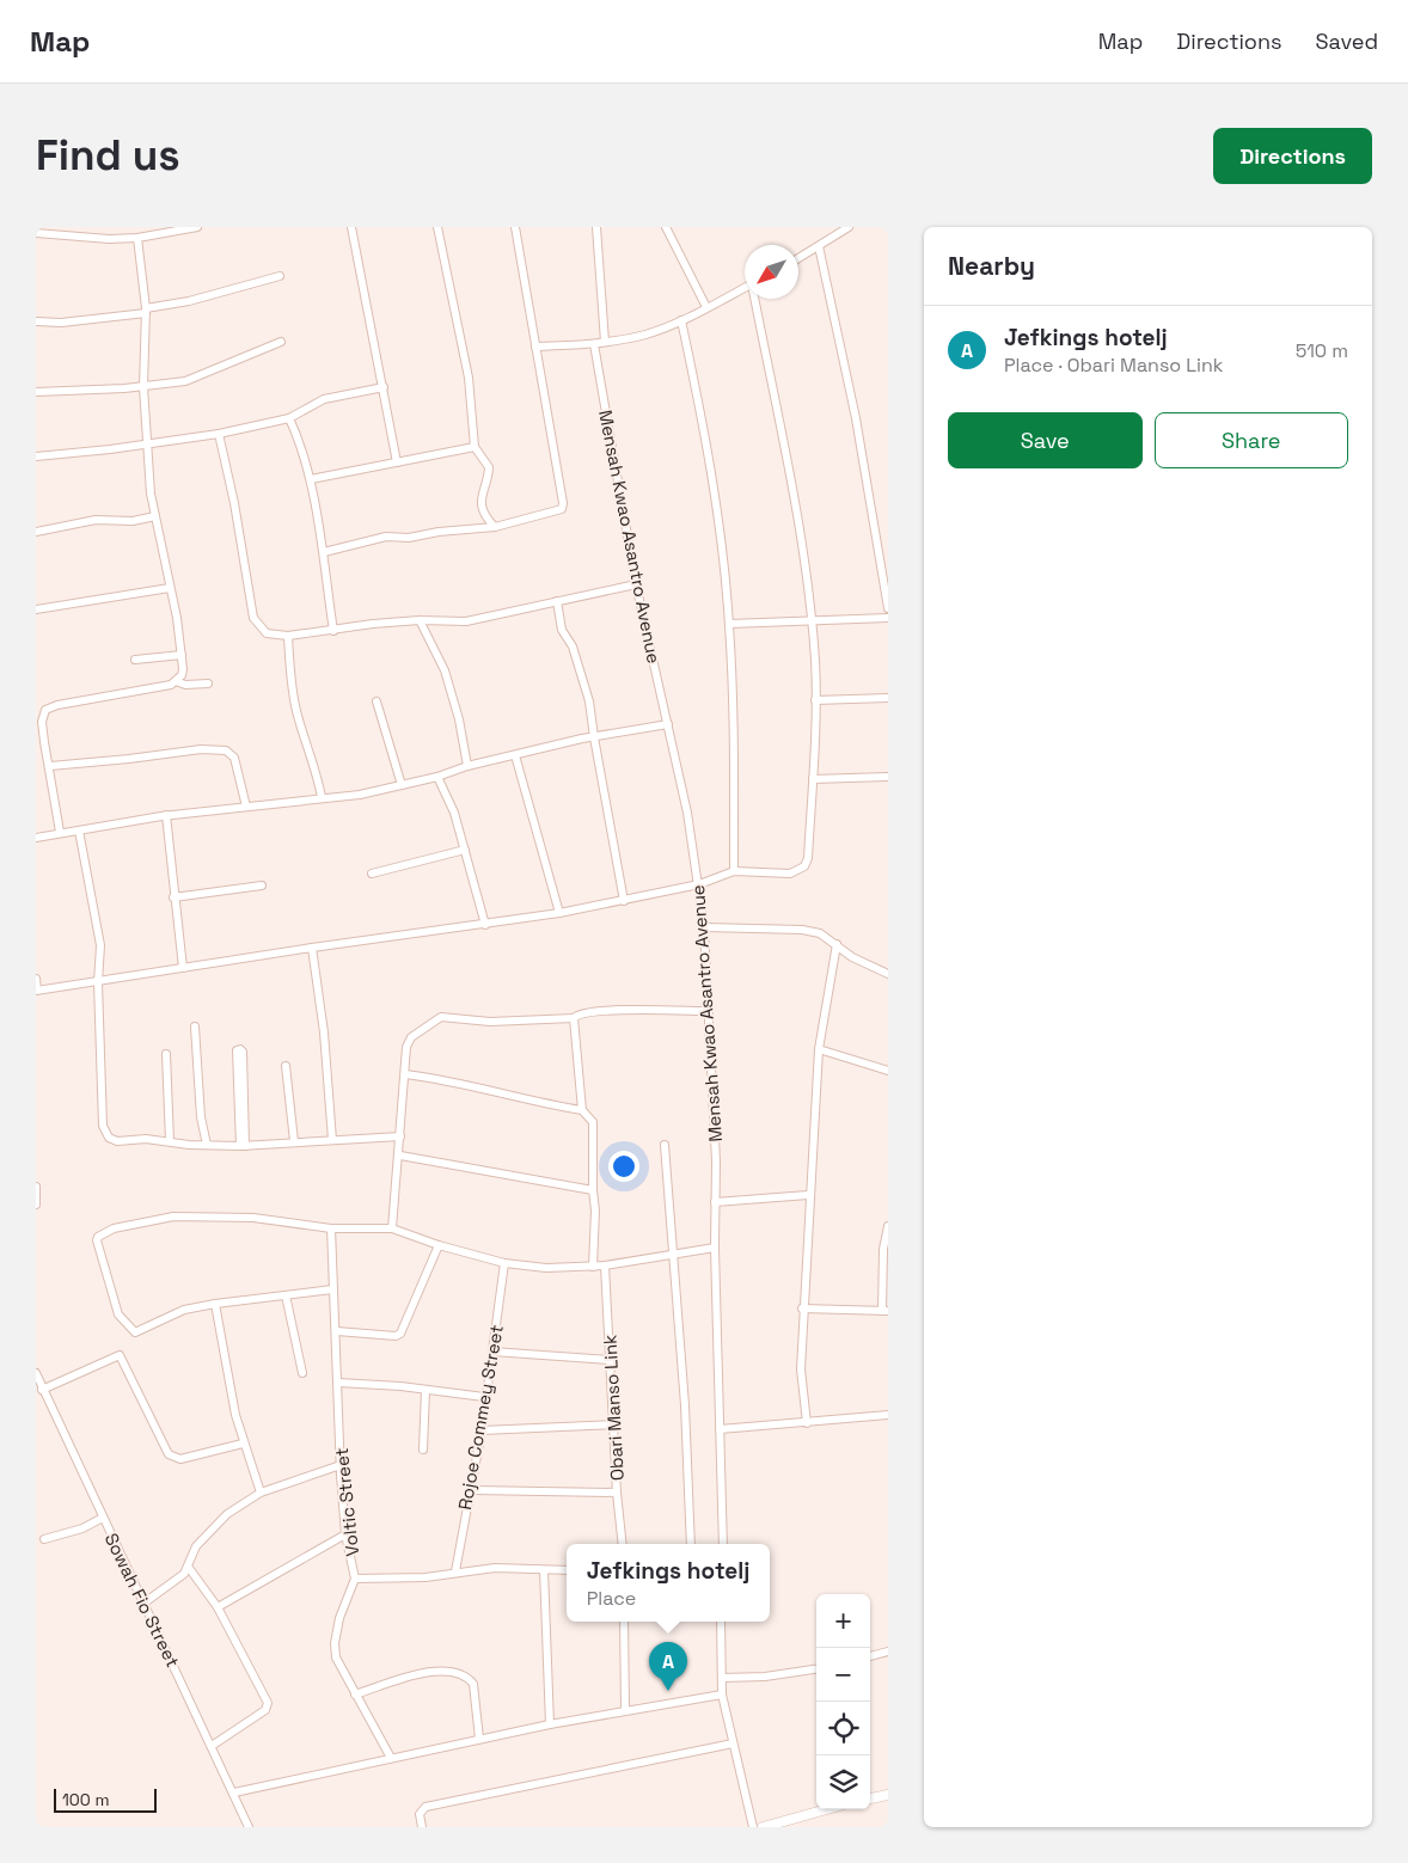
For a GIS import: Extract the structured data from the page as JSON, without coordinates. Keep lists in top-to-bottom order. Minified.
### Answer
{"streets":{"street":["Mensah Kwao Asantro Avenue","Obari Manso Link","Rojoe Commey Street","Voltic Street","Sowah Fio Street"]},"scale_bar":"100 m","north":"bottom left","page":{"header":"Map","nav":["Map","Directions","Saved"],"buttons":["Directions",["Save","Share"]],"title":"Find us","heading":"Nearby","list":[{"mark":"A","name":"Jefkings hotelj","note":"Place · Obari Manso Link","value":"510 m"}],"popup":["Jefkings hotelj","Place"],"map_buttons":["+","−"],"pins":"A","scale":"100 m"}}
